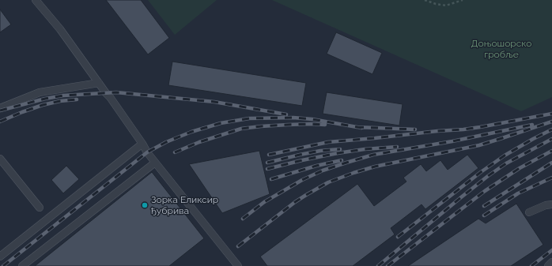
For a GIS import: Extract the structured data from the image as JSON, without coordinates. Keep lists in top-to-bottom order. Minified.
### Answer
{"parks":["Доњошорско гробље"],"places":["Зорка Еликсир ђубрива"]}
